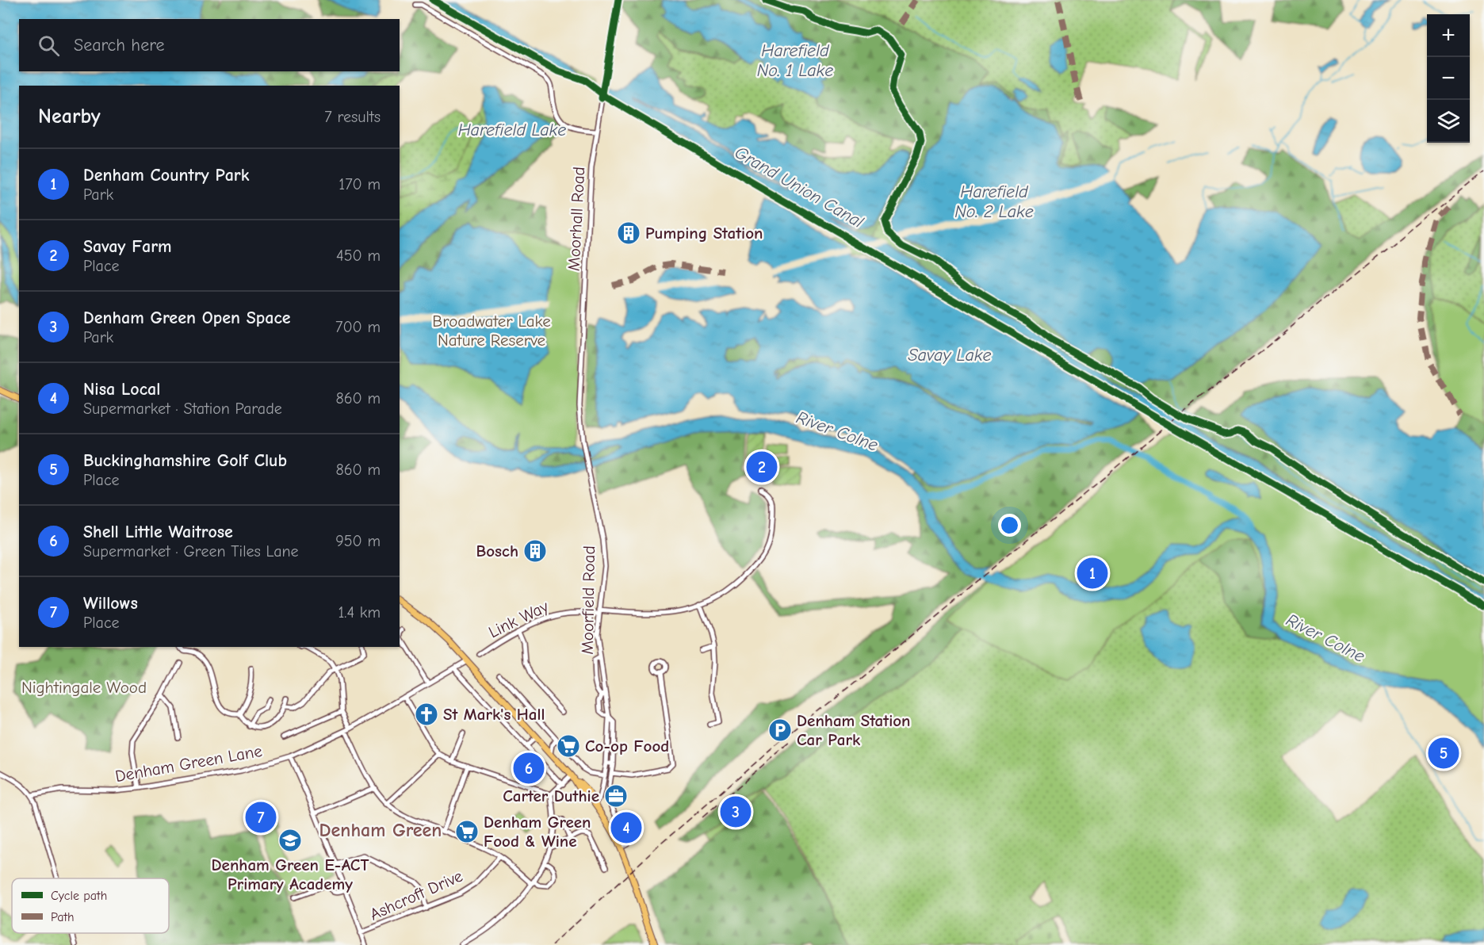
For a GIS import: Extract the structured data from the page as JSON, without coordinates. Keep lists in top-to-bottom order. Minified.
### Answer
{"streets":{"street":["Moorhall Road","Moorfield Road","Link Way","Denham Green Lane","Ashcroft Drive"]},"crossings":[["Moorhall Road","Moorfield Road"],["Moorfield Road","Link Way"]],"districts":["Denham Green"],"water":["Harefield No. 1 Lake","Harefield Lake","Grand Union Canal","Harefield No. 2 Lake","Savay Lake","River Colne"],"parks":["Broadwater Lake Nature Reserve","Nightingale Wood"],"places":{"building":["Pumping Station","Bosch"],"church":["St Mark's Hall"],"parking":["Denham Station Car Park"],"supermarket":["Co-op Food","Denham Green Food & Wine"],"office":["Carter Duthie"],"school or university":["Denham Green E-ACT Primary Academy"]},"legend":["Cycle path","Path"],"page":{"map_buttons":["+","−"],"search":"Search here","heading":["Nearby","7 results"],"list":[{"mark":"1","name":"Denham Country Park","note":"Park","value":"170 m"},{"mark":"2","name":"Savay Farm","note":"Place","value":"450 m"},{"mark":"3","name":"Denham Green Open Space","note":"Park","value":"700 m"},{"mark":"4","name":"Nisa Local","note":"Supermarket · Station Parade","value":"860 m"},{"mark":"5","name":"Buckinghamshire Golf Club","note":"Place","value":"860 m"},{"mark":"6","name":"Shell Little Waitrose","note":"Supermarket · Green Tiles Lane","value":"950 m"},{"mark":"7","name":"Willows","note":"Place","value":"1.4 km"}],"pins":["2","1","5","6","3","7","4"]}}
